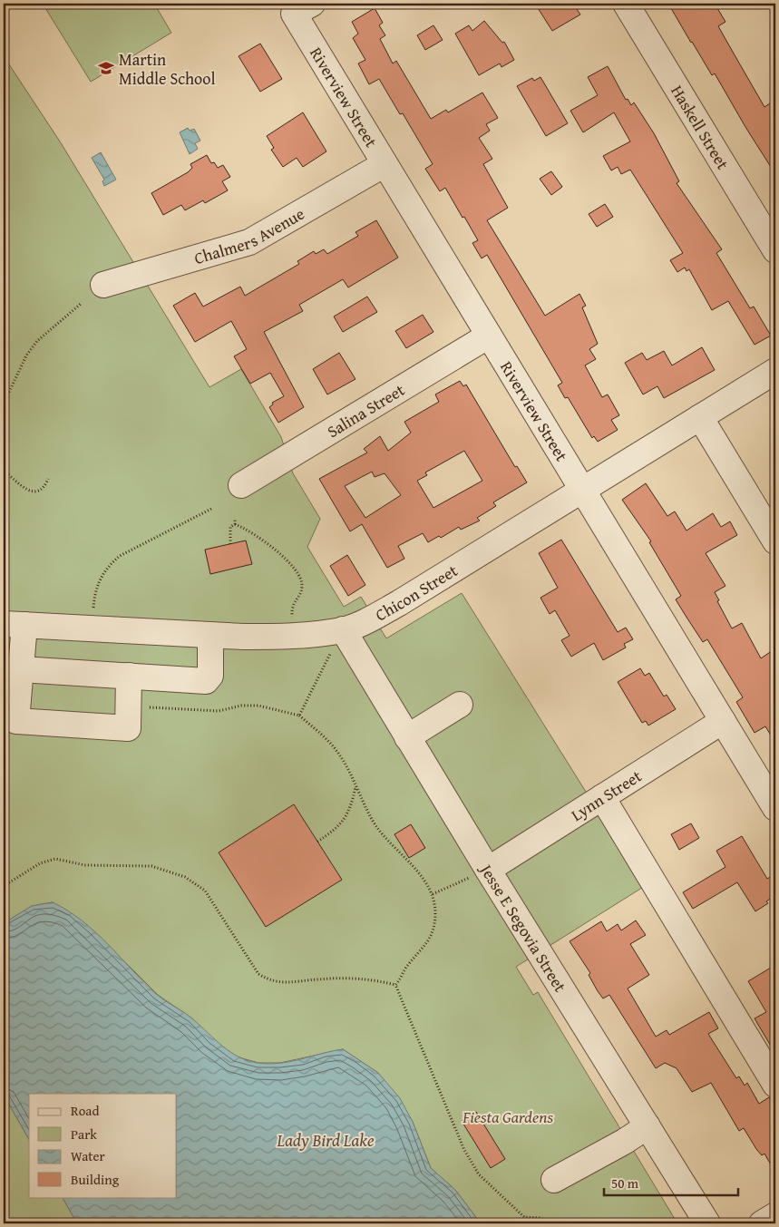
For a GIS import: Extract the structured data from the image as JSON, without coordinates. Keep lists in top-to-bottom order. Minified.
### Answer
{"streets":{"street":["Riverview Street","Haskell Street","Chalmers Avenue","Salina Street","Chicon Street","Lynn Street","Jesse E Segovia Street"]},"crossings":[["Riverview Street","Chalmers Avenue"],["Riverview Street","Salina Street"],["Riverview Street","Chicon Street"],["Riverview Street","Lynn Street"],["Chicon Street","Jesse E Segovia Street"],["Lynn Street","Jesse E Segovia Street"]],"water":["Lady Bird Lake"],"parks":["Fiesta Gardens"],"places":{"school or university":["Martin Middle School"]},"legend":["Road","Park","Water","Building"],"scale_bar":"50 m"}
